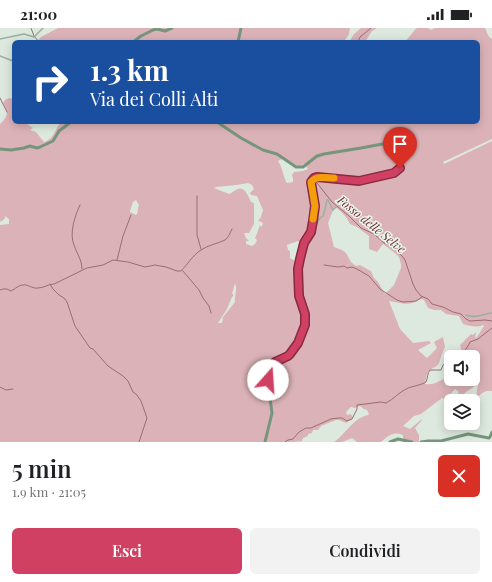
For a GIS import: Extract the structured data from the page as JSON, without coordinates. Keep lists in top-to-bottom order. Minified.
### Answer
{"water":["Fosso delle Selve"],"page":{"status":"21:00","turn":["1.3 km","Via dei Colli Alti"],"heading":["5 min","1.9 km · 21:05"],"buttons":["Esci","Condividi"]}}
